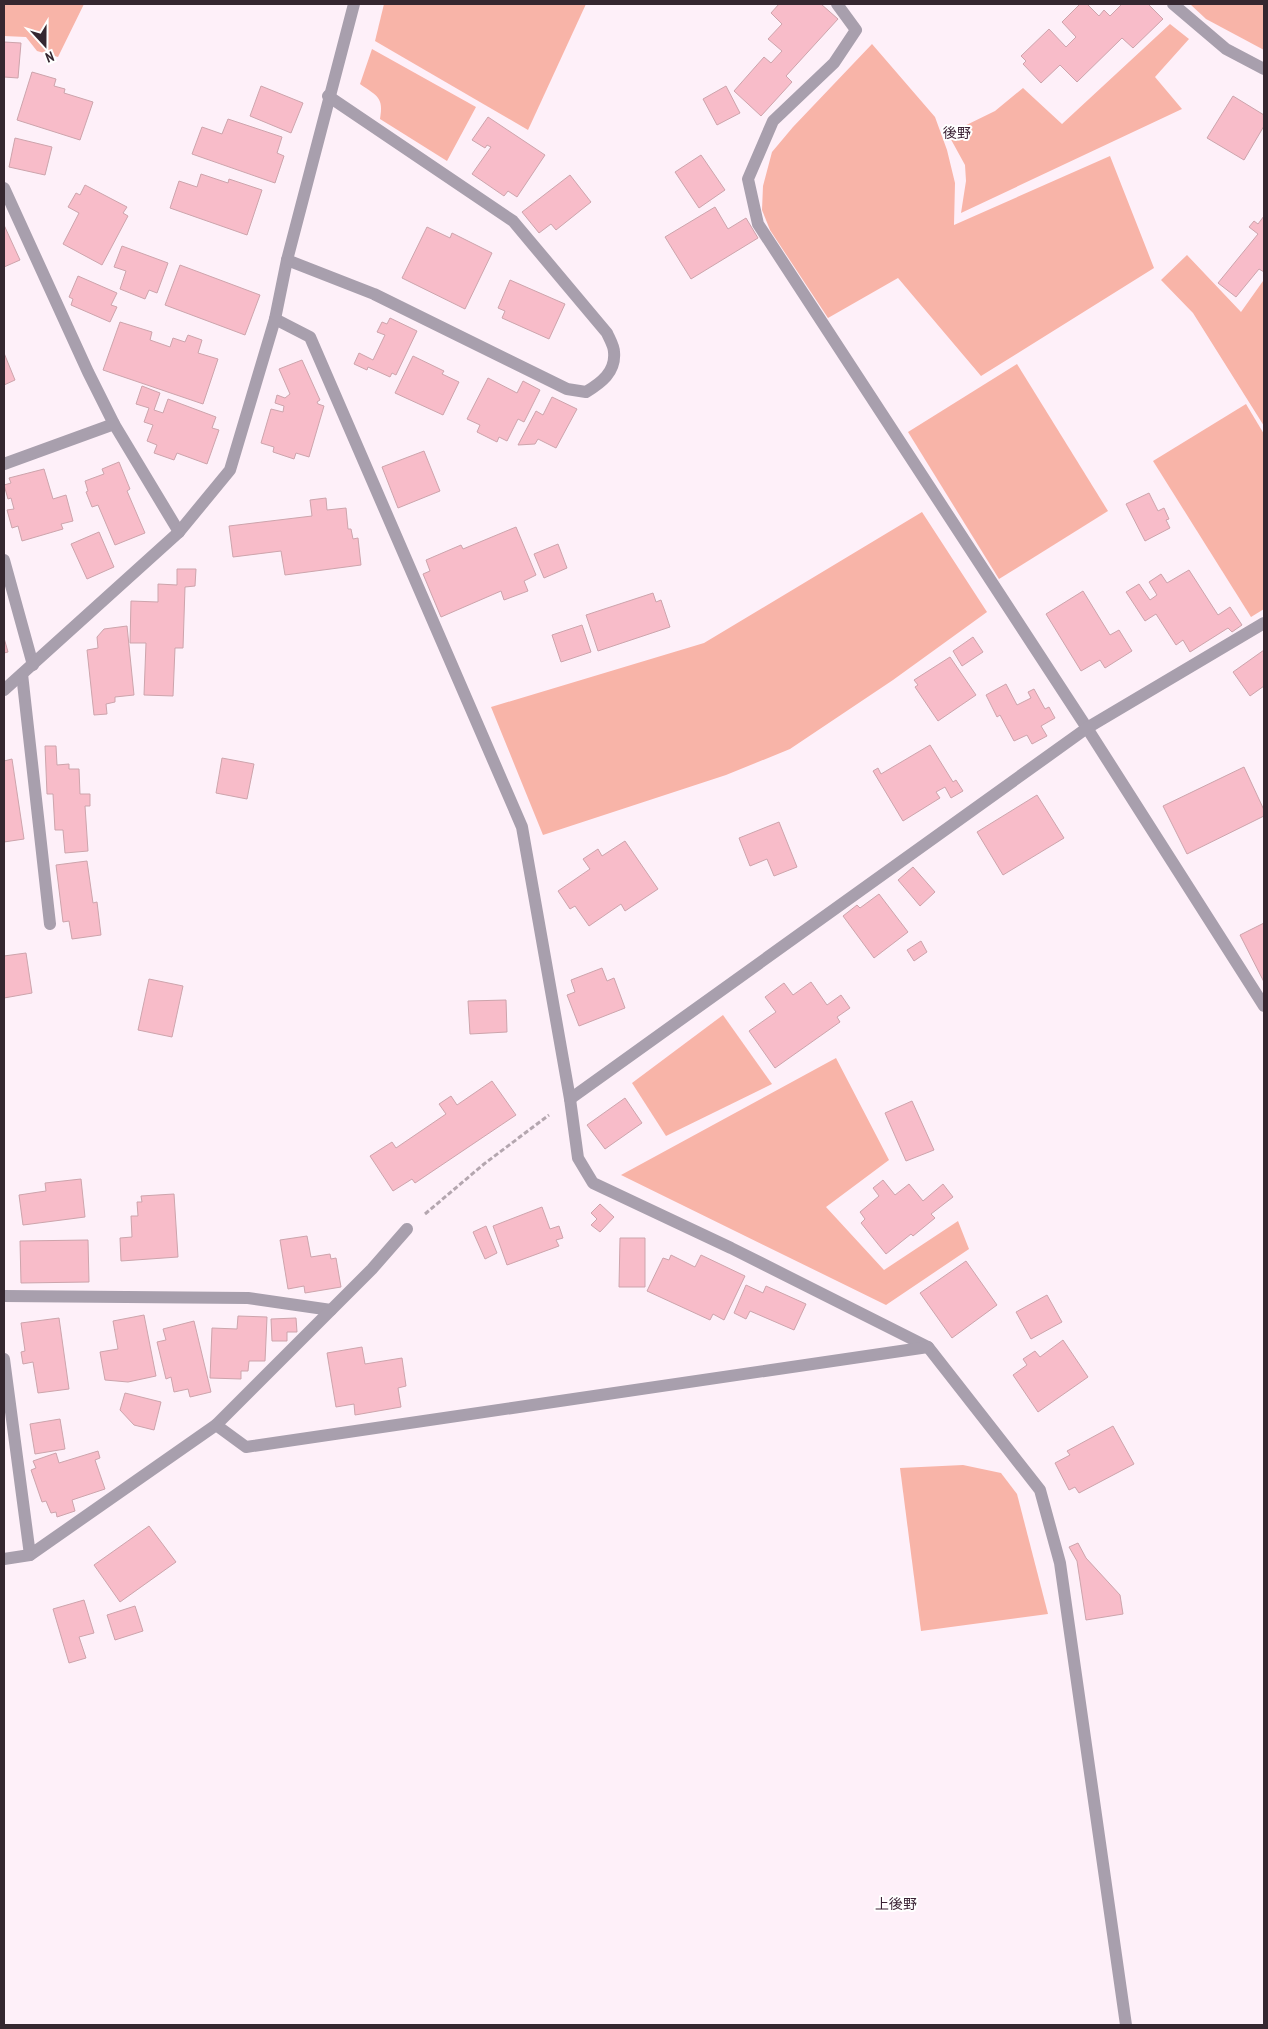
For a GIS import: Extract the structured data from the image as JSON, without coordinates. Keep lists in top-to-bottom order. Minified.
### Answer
{"districts":["後野","上後野"],"north":"bottom"}
